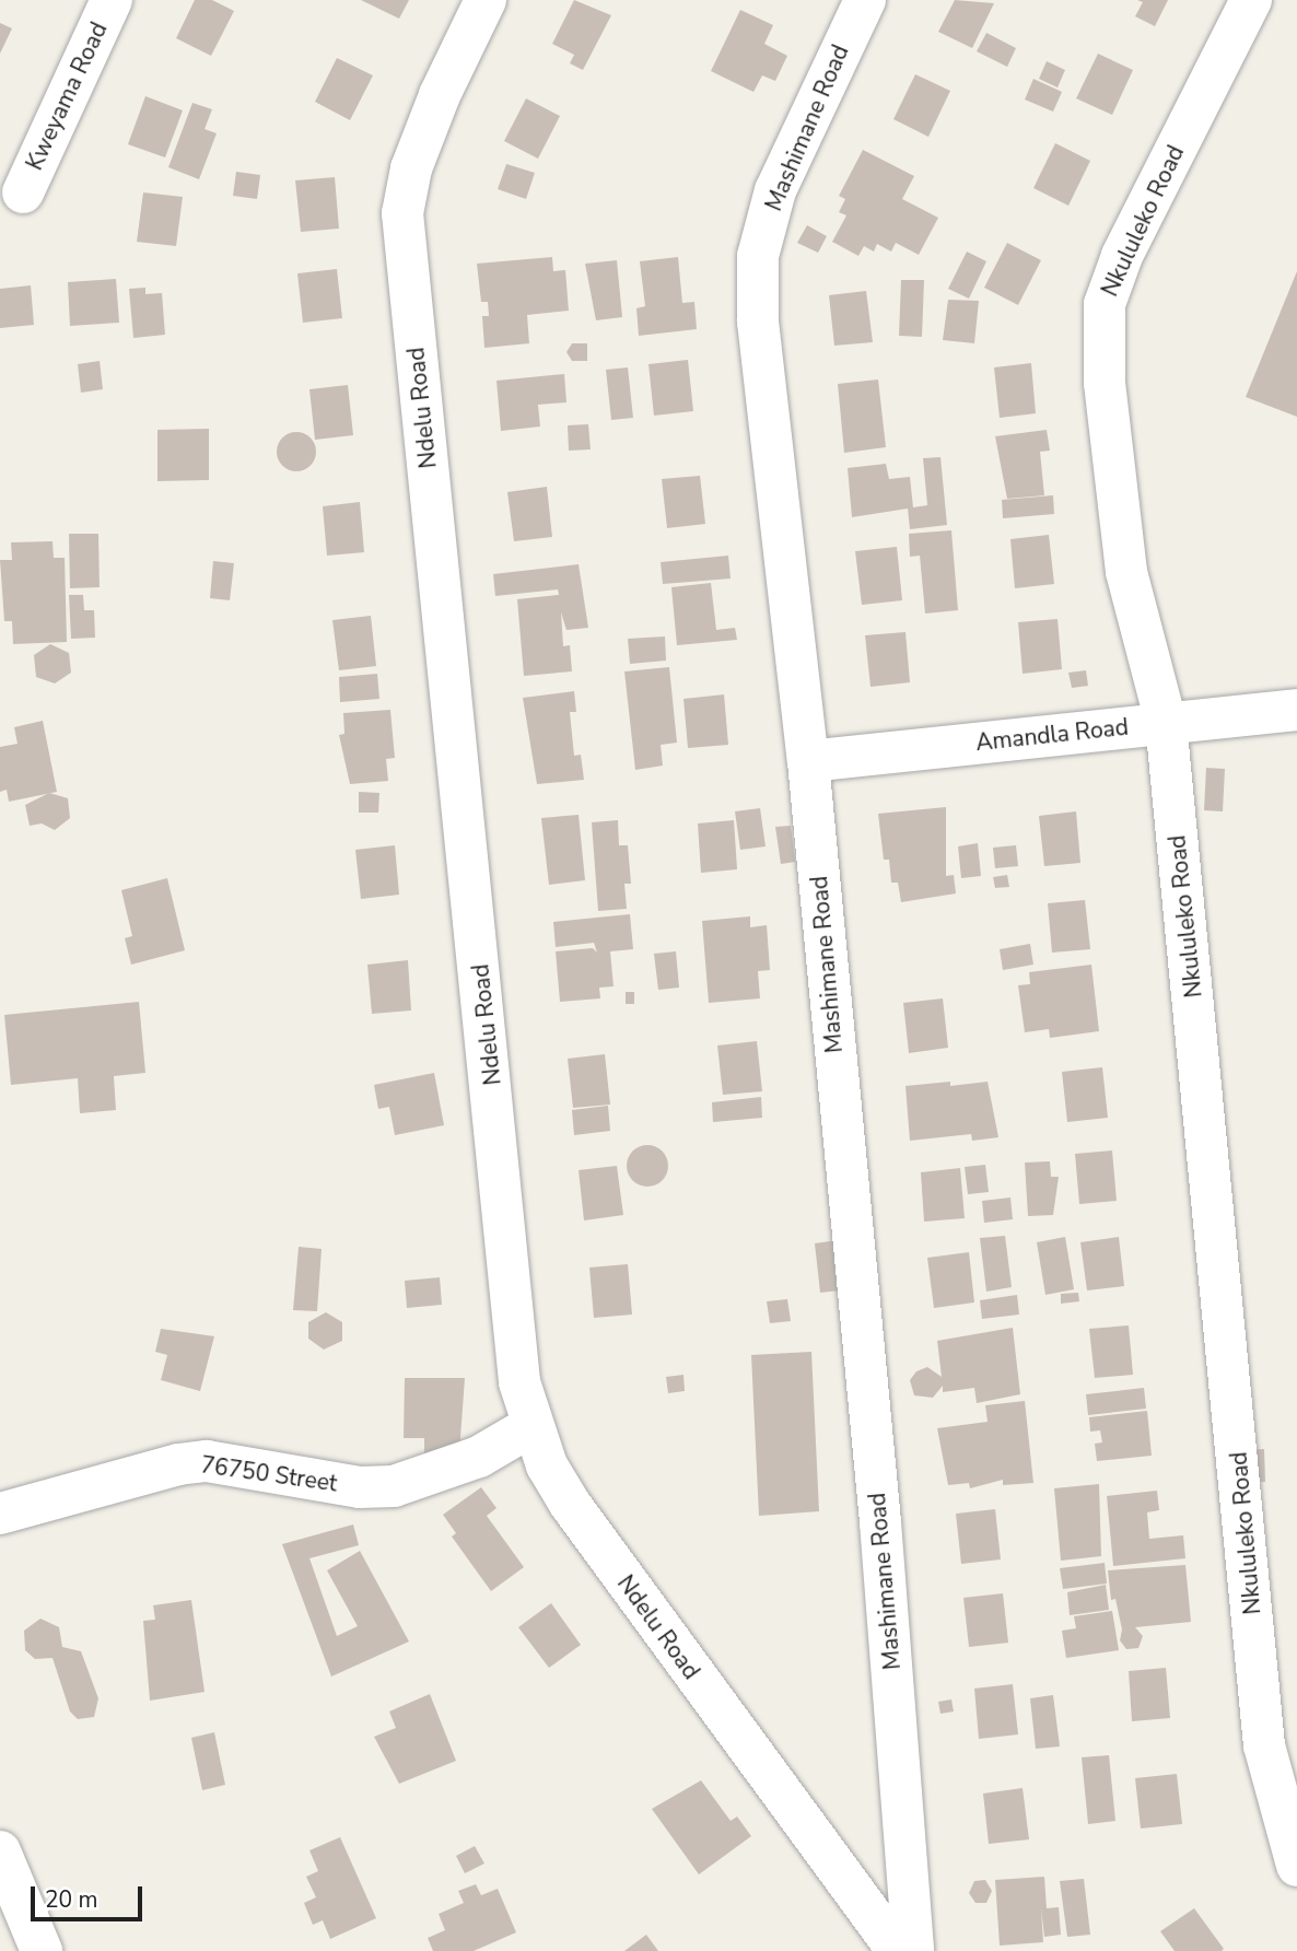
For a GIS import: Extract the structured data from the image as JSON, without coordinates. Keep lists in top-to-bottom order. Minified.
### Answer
{"streets":{"street":["Kweyama Road","Mashimane Road","Nkululeko Road","Ndelu Road","Amandla Road","76750 Street"]},"crossings":[["Mashimane Road","Amandla Road"],["Nkululeko Road","Amandla Road"],["Ndelu Road","76750 Street"]],"scale_bar":"20 m"}
